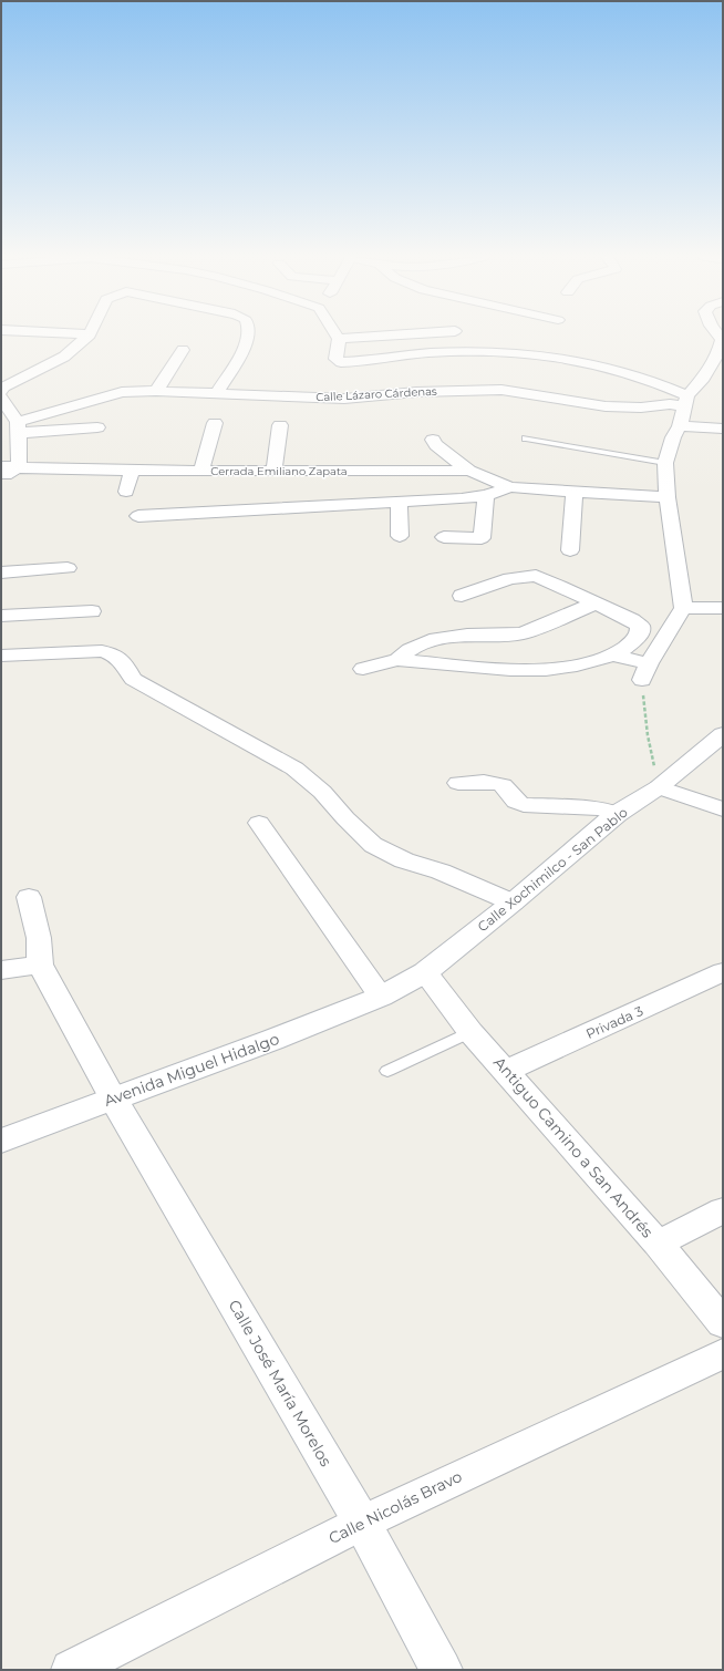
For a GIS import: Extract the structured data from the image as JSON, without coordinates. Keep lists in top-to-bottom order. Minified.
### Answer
{"streets":{"main road":["Calle Xochimilco - San Pablo","Avenida Miguel Hidalgo","Calle José María Morelos"],"street":["Calle Lázaro Cárdenas","Cerrada Emiliano Zapata","Privada 3","Antiguo Camino a San Andrés","Calle Nicolás Bravo"]},"crossings":[["Calle Xochimilco - San Pablo","Avenida Miguel Hidalgo"],["Calle Xochimilco - San Pablo","Antiguo Camino a San Andrés"],["Privada 3","Antiguo Camino a San Andrés"],["Avenida Miguel Hidalgo","Antiguo Camino a San Andrés"],["Avenida Miguel Hidalgo","Calle José María Morelos"],["Calle José María Morelos","Calle Nicolás Bravo"]]}
